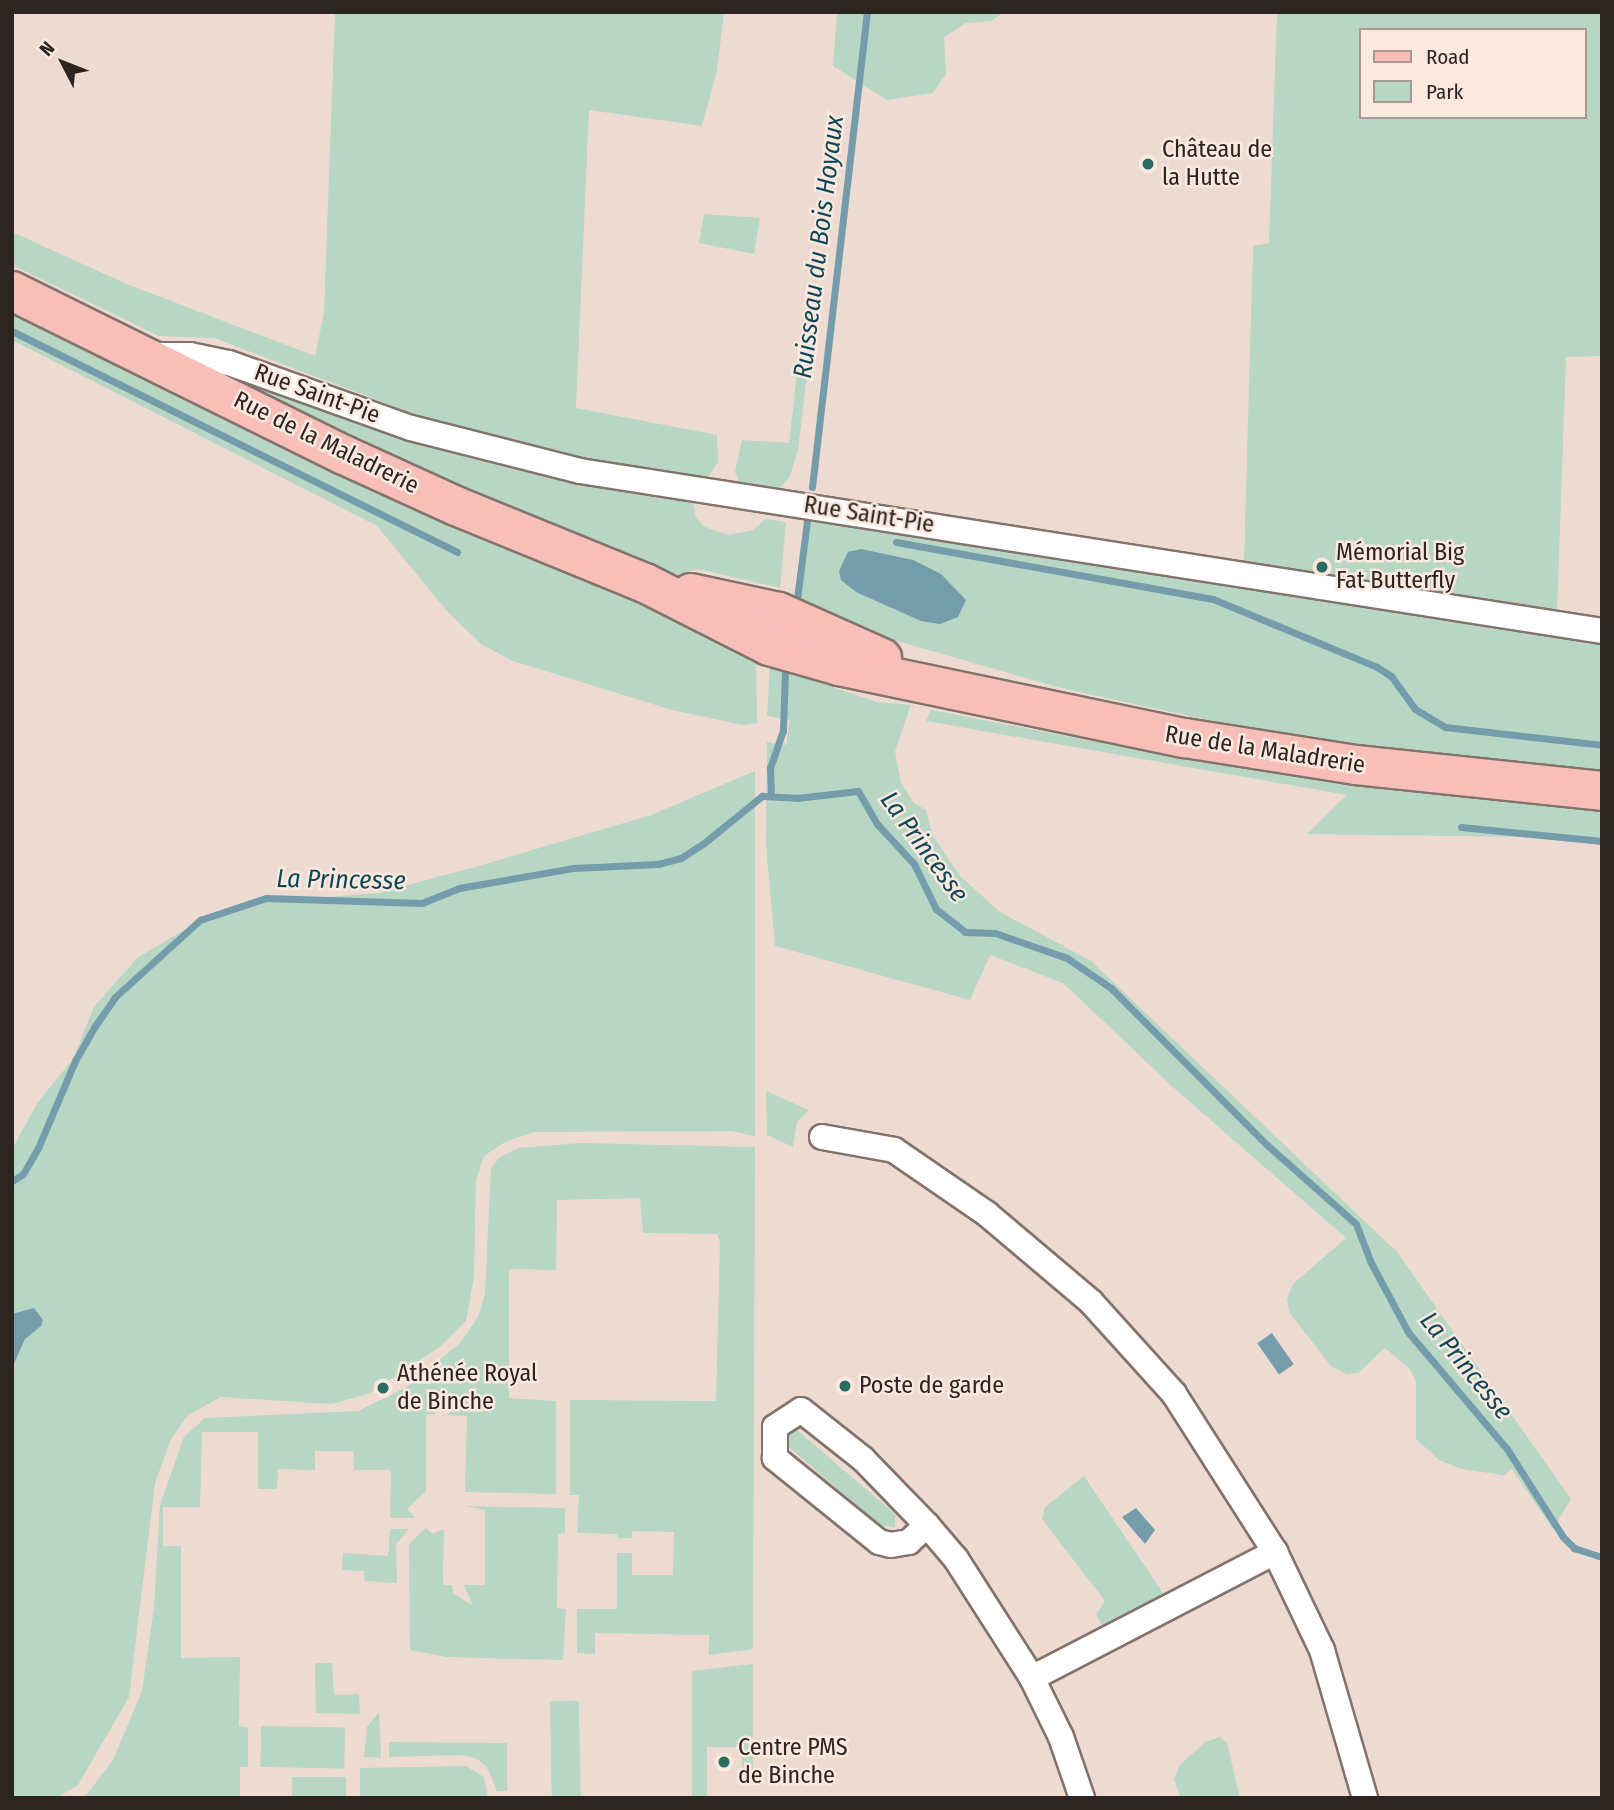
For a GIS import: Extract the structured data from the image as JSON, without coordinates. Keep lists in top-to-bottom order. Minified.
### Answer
{"streets":{"main road":["Rue de la Maladrerie"],"street":["Rue Saint-Pie"]},"crossings":[["Rue Saint-Pie","Rue de la Maladrerie"]],"water":["Ruisseau du Bois Hoyaux","La Princesse"],"places":["Château de la Hutte","Mémorial Big Fat Butterfly","Poste de garde","Athénée Royal de Binche","Centre PMS de Binche"],"legend":["Road","Park"],"north":"top left"}
